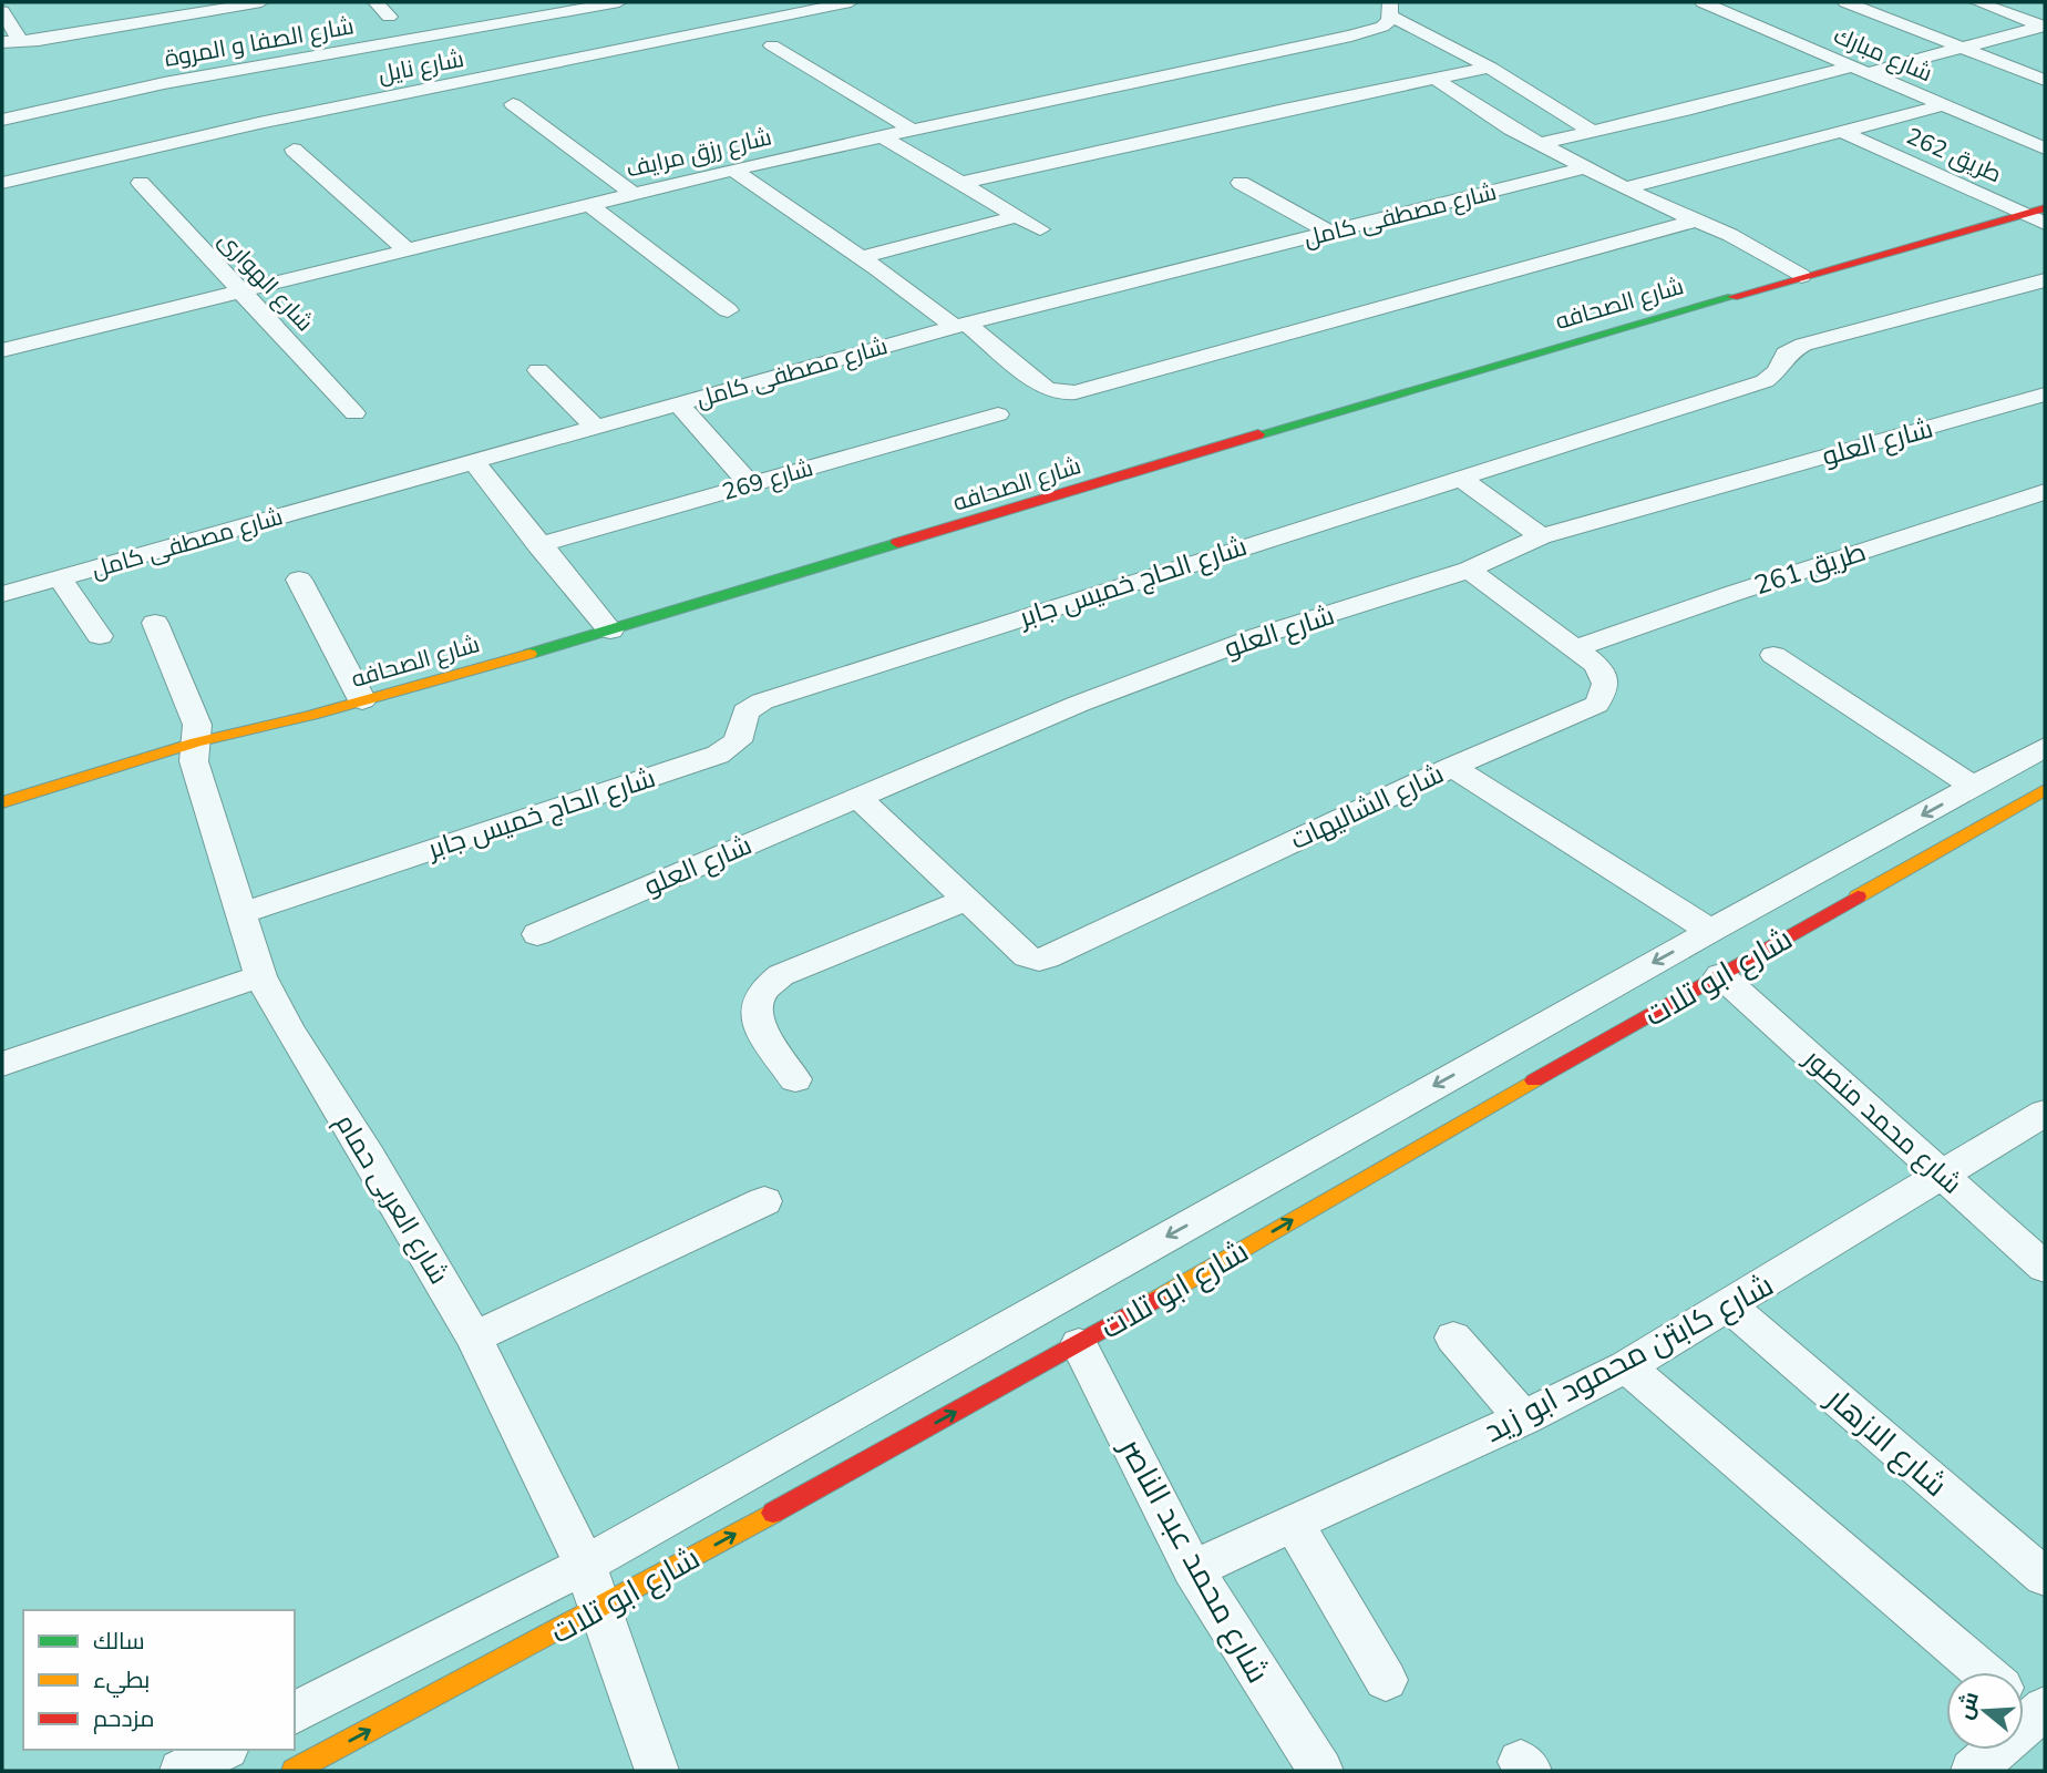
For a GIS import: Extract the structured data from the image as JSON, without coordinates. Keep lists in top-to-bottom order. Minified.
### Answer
{"streets":{"street":["شارع الصفا و المروة","شارع مبارك","شارع نايل","شارع رزق مرايف","طريق 262","شارع مصطفى كامل","شارع الهوارى","شارع الصحافه","شارع العلو","شارع 269","طريق 261","شارع الحاج خميس جابر","شارع الشاليهات","شارع ابو تلات","شارع محمد منصور","شارع العربى حمام","شارع كابتن محمود ابو زيد","شارع الازهار","شارع محمد عبد الناصر"]},"crossings":[["شارع رزق مرايف","شارع الهوارى"],["طريق 262","شارع الصحافه"],["شارع الصحافه","شارع العربى حمام"],["شارع العلو","شارع الشاليهات"],["طريق 261","شارع الشاليهات"],["شارع الحاج خميس جابر","شارع العربى حمام"],["شارع ابو تلات","شارع محمد منصور"],["شارع ابو تلات","شارع العربى حمام"],["شارع ابو تلات","شارع محمد عبد الناصر"],["شارع محمد منصور","شارع كابتن محمود ابو زيد"],["شارع كابتن محمود ابو زيد","شارع الازهار"],["شارع كابتن محمود ابو زيد","شارع محمد عبد الناصر"]],"legend":["سالك","بطيء","مزدحم"],"north":"left"}
